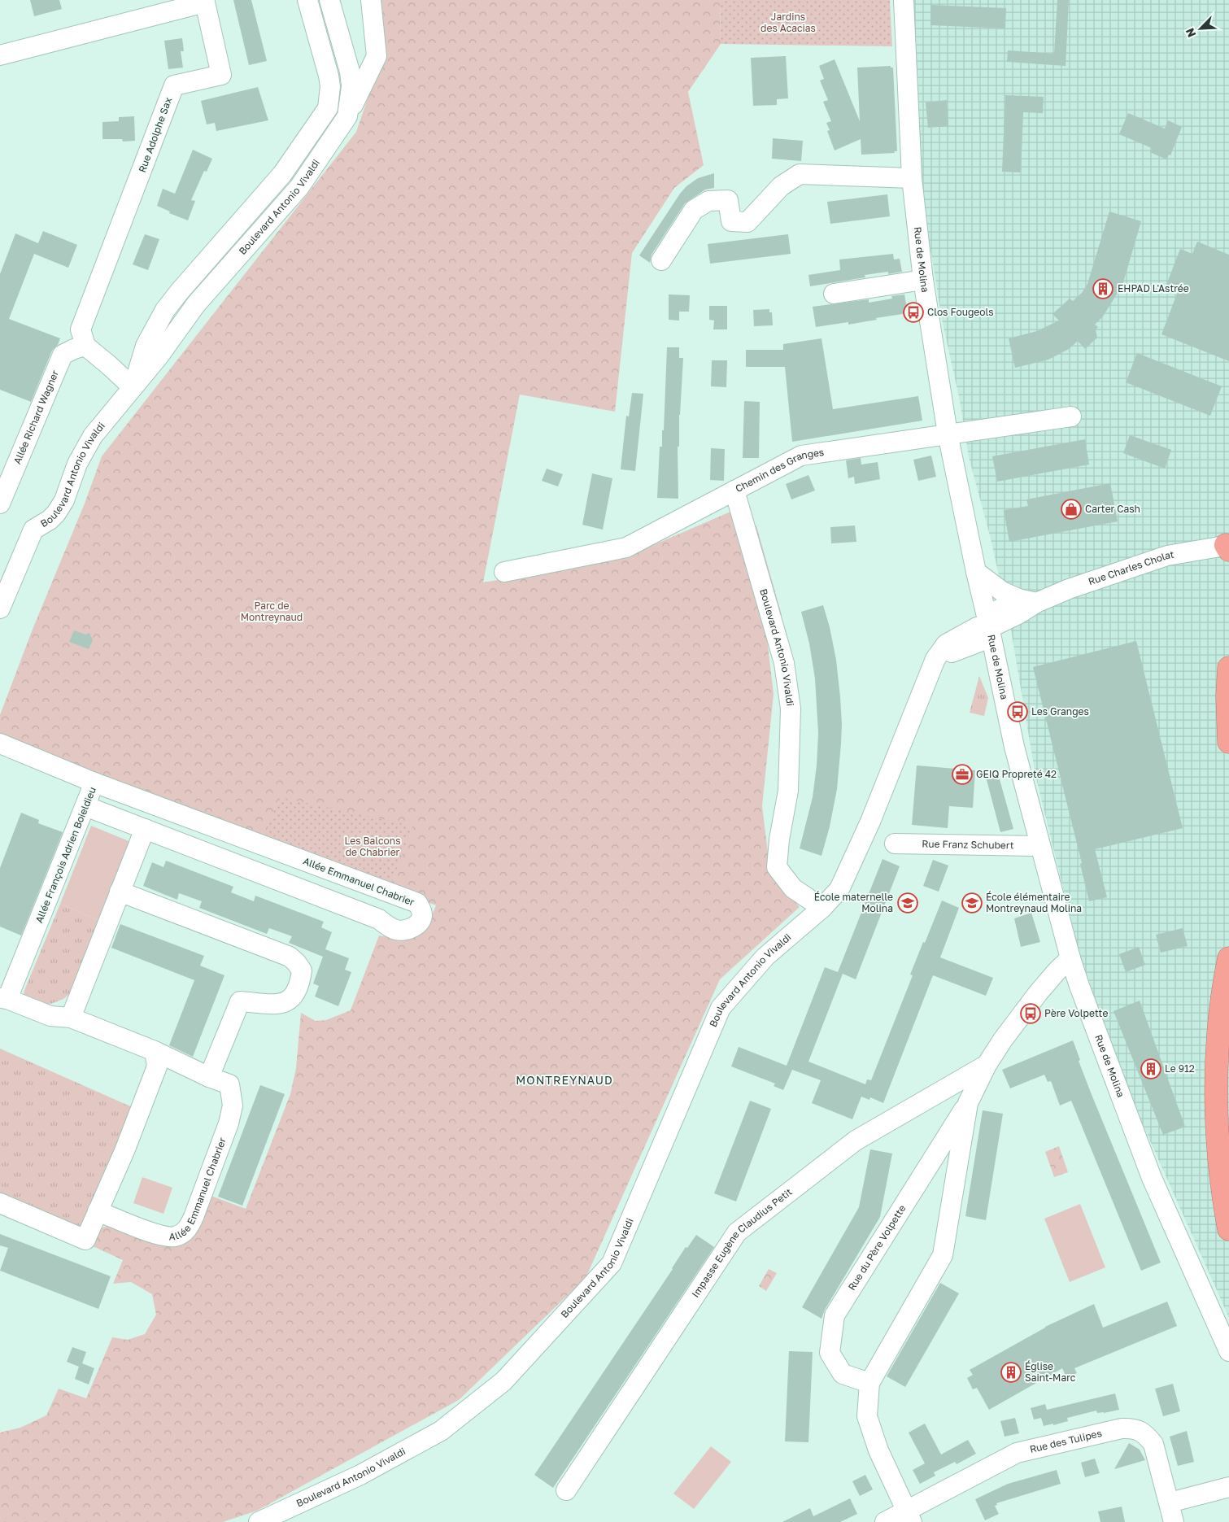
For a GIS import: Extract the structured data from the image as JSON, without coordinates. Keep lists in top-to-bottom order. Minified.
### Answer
{"streets":{"street":["Rue Adolphe Sax","Boulevard Antonio Vivaldi","Rue de Molina","Allée Richard Wagner","Chemin des Granges","Rue Charles Cholat","Rue Franz Schubert","Allée François Adrien Boieldieu","Allée Emmanuel Chabrier","Impasse Eugène Claudius Petit","Rue du Père Volpette","Rue des Tulipes"]},"crossings":[["Rue Adolphe Sax","Allée Richard Wagner"],["Boulevard Antonio Vivaldi","Rue de Molina"],["Boulevard Antonio Vivaldi","Chemin des Granges"],["Boulevard Antonio Vivaldi","Rue Charles Cholat"],["Rue de Molina","Chemin des Granges"],["Rue de Molina","Rue Charles Cholat"],["Rue de Molina","Rue Franz Schubert"],["Rue de Molina","Rue du Père Volpette"],["Allée François Adrien Boieldieu","Allée Emmanuel Chabrier"],["Impasse Eugène Claudius Petit","Rue du Père Volpette"],["Rue du Père Volpette","Rue des Tulipes"]],"districts":["MONTREYNAUD"],"parks":["Jardins des Acacias","Parc de Montreynaud","Les Balcons de Chabrier"],"places":{"building":["EHPAD L'Astrée","Le 912","Église Saint-Marc"],"bus stop":["Clos Fougeols","Les Granges","Père Volpette"],"shop":["Carter Cash"],"office":["GEIQ Propreté 42"],"school or university":["École maternelle Molina","École élémentaire Montreynaud Molina"]},"north":"bottom left"}
